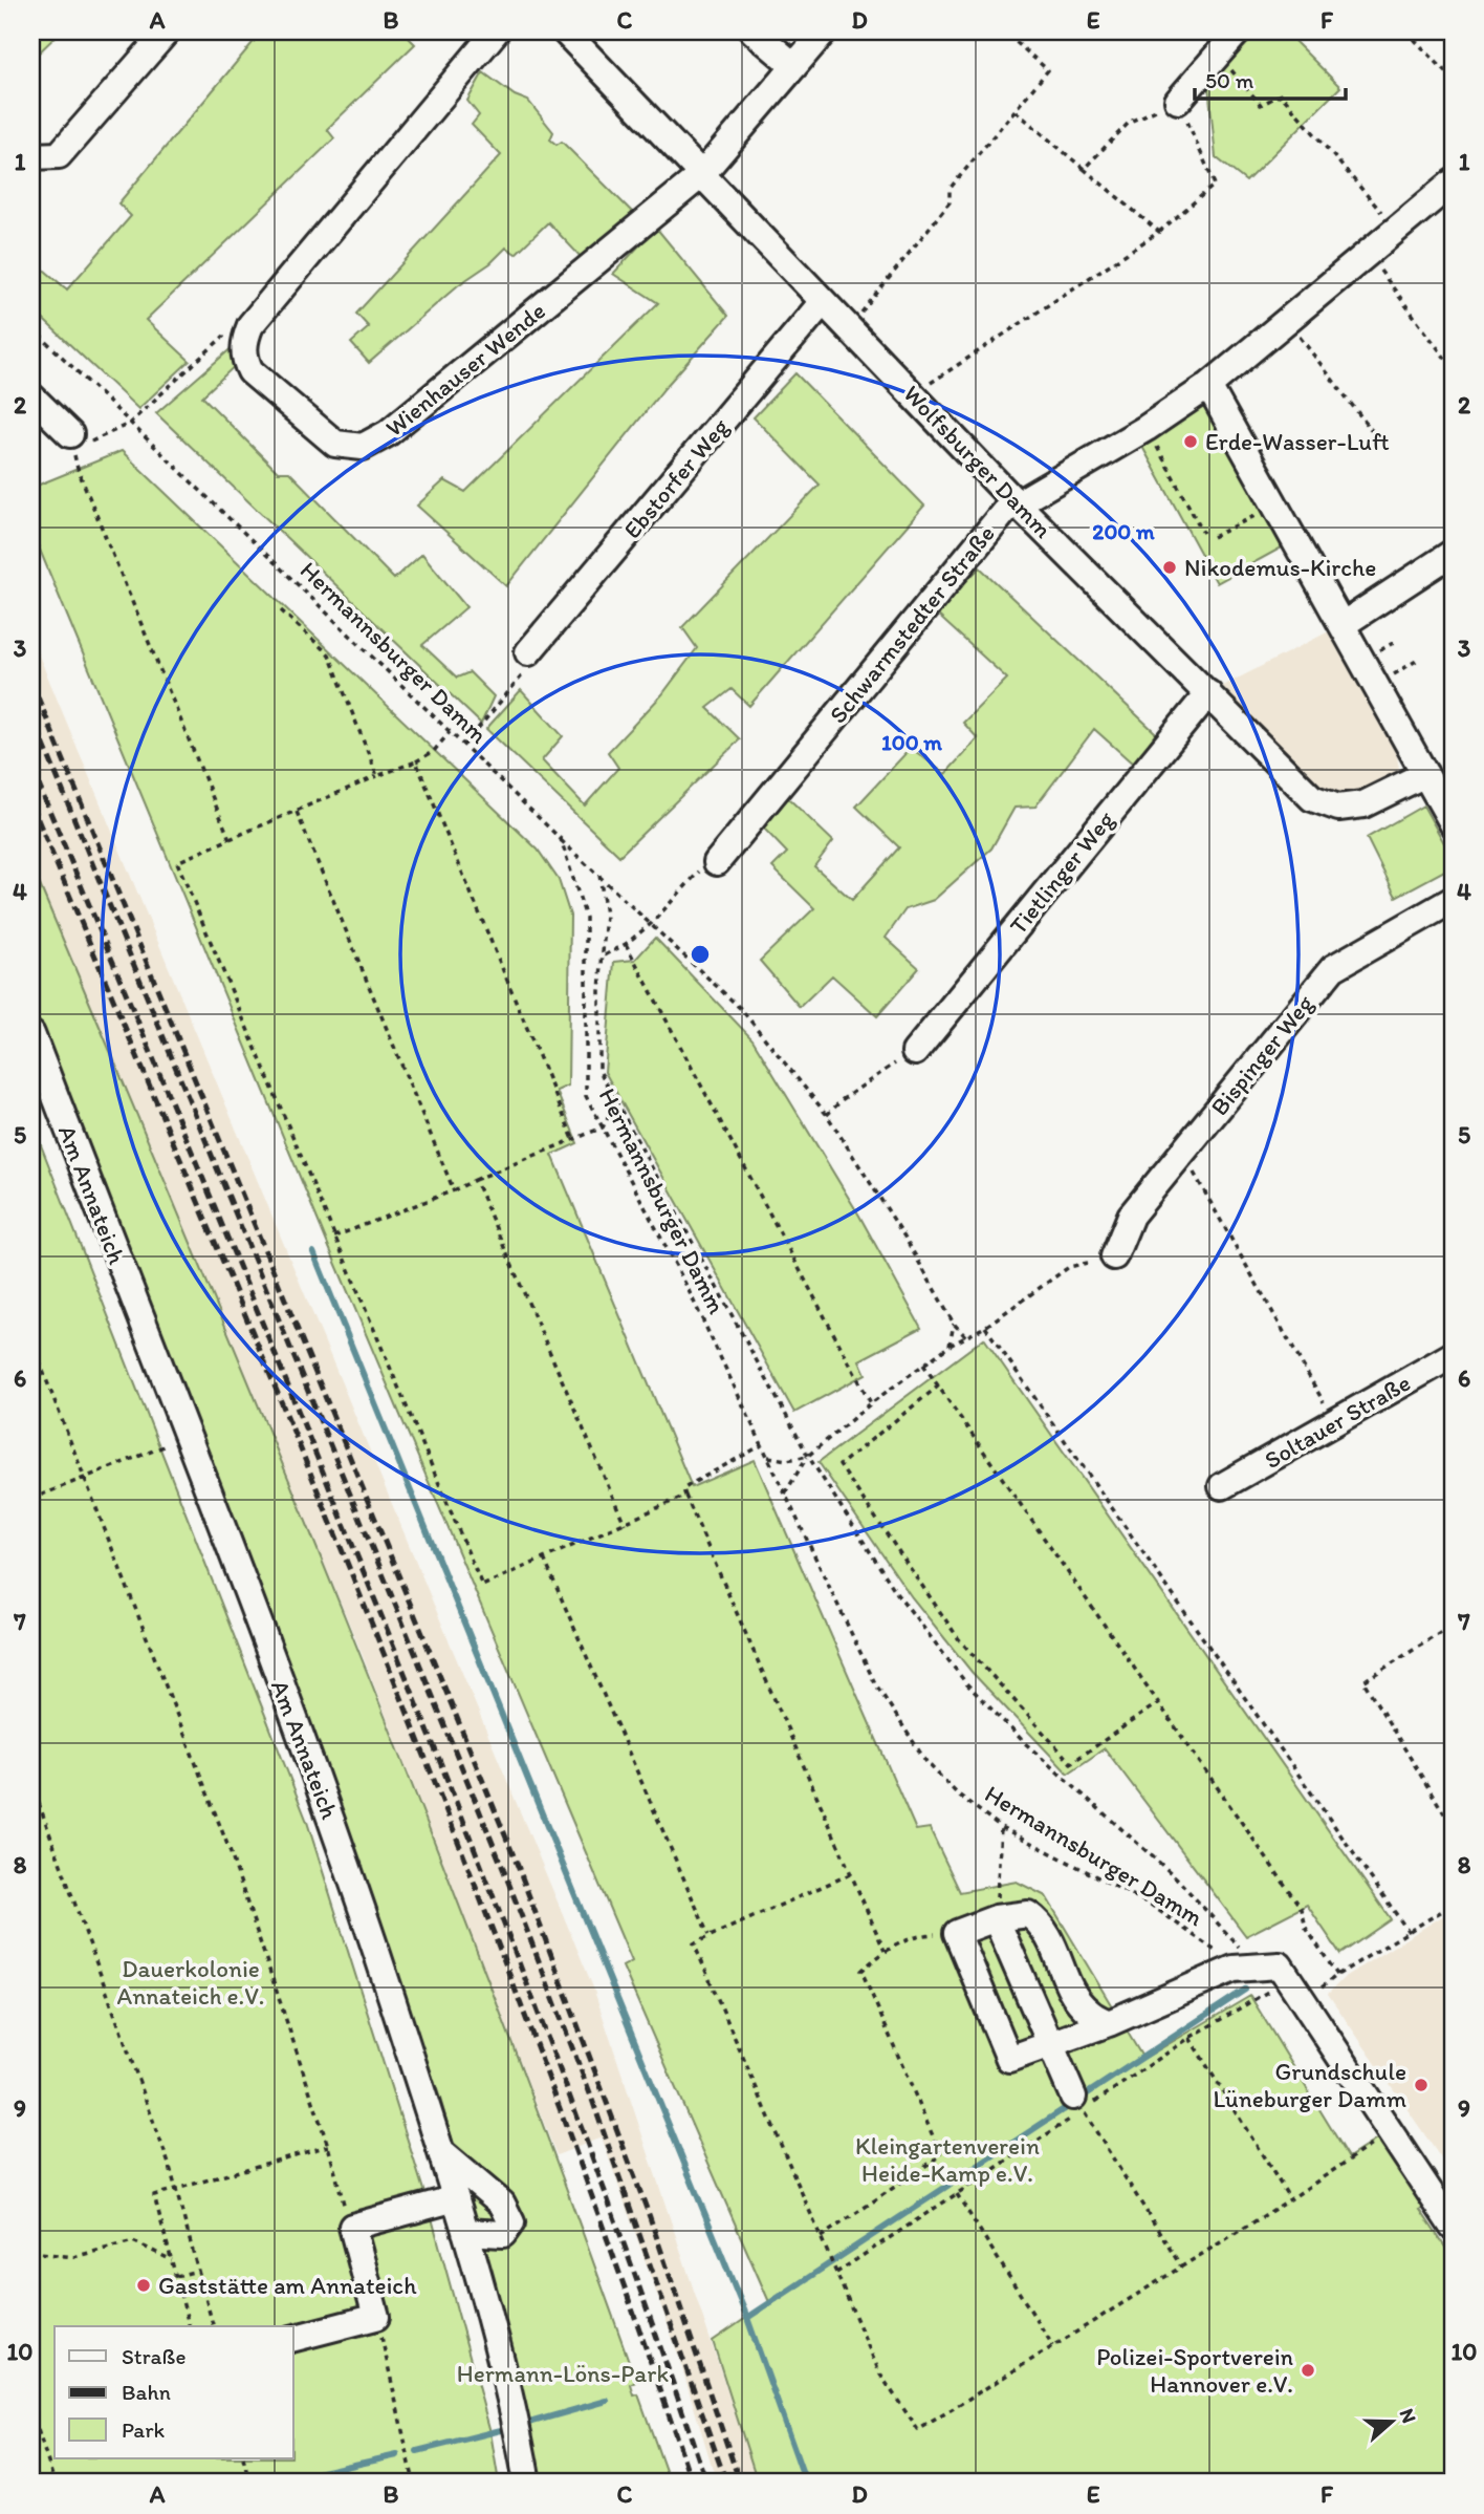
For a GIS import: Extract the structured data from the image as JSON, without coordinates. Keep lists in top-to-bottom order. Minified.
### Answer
{"streets":{"street":["Wienhauser Wende","Wolfsburger Damm","Ebstorfer Weg","Schwarmstedter Straße","Tietlinger Weg","Bispinger Weg","Am Annateich","Soltauer Straße"],"path":["Hermannsburger Damm"]},"crossings":[["Wienhauser Wende","Wolfsburger Damm"],["Wolfsburger Damm","Ebstorfer Weg"],["Wolfsburger Damm","Schwarmstedter Straße"],["Wolfsburger Damm","Tietlinger Weg"]],"parks":["Dauerkolonie Annateich e.V.","Kleingartenverein Heide-Kamp e.V.","Hermann-Löns-Park"],"places":["Erde-Wasser-Luft","Nikodemus-Kirche","Grundschule Lüneburger Damm","Gaststätte am Annateich","Polizei-Sportverein Hannover e.V."],"legend":["Straße","Bahn","Park"],"scale_bar":"50 m","north":"right","grid":{"columns":["A","B","C","D","E","F"],"rows":["1","2","3","4","5","6","7","8","9","10"]},"rings":["200 m","100 m"]}
